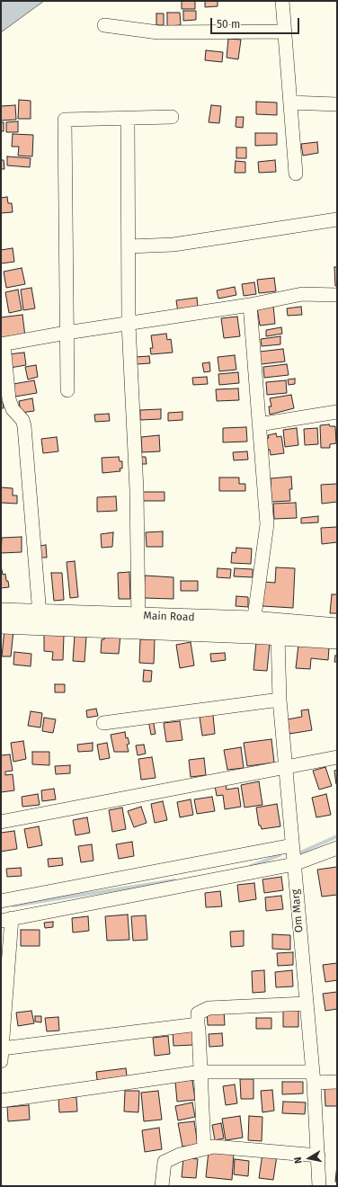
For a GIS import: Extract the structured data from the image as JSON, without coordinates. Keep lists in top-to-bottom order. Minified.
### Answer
{"streets":{"main road":["Main Road"],"street":["Om Marg"]},"crossings":[["Main Road","Om Marg"]],"scale_bar":"50 m","north":"left"}
